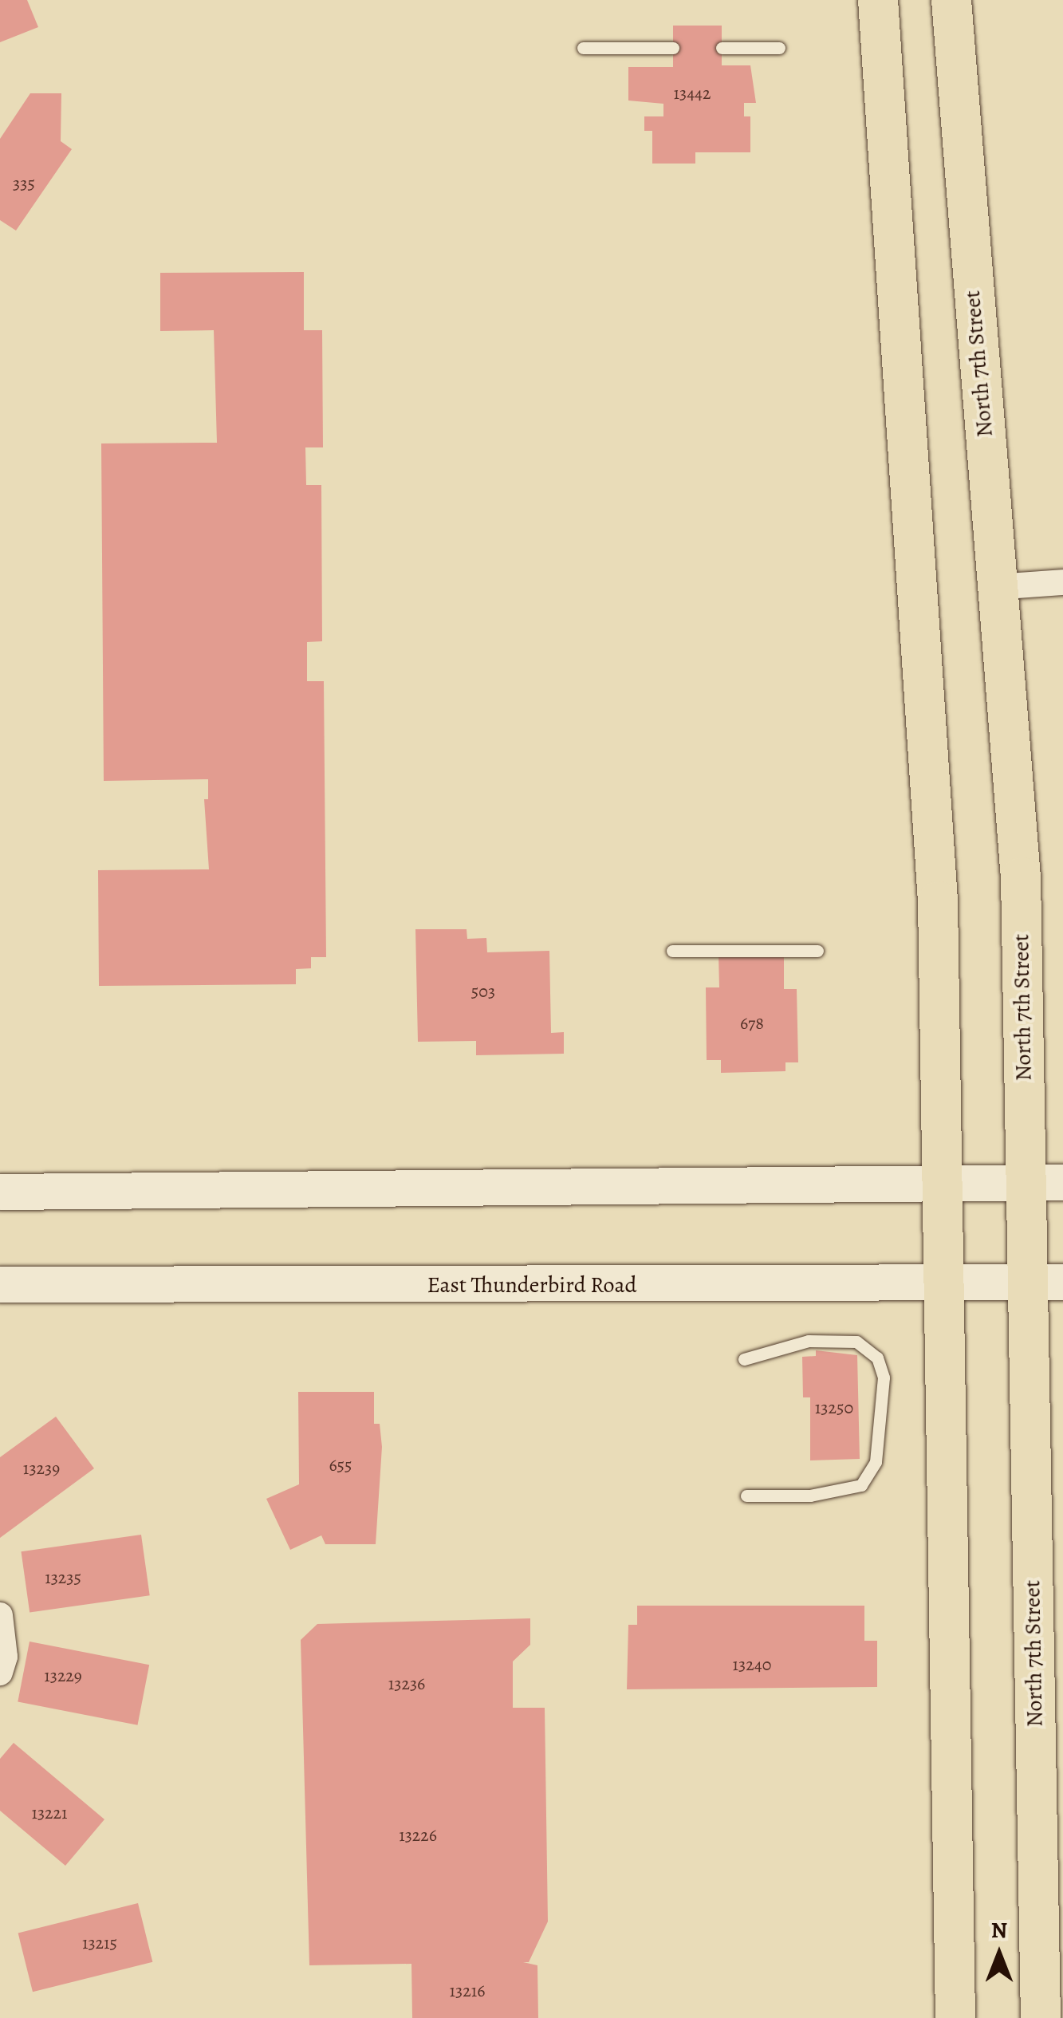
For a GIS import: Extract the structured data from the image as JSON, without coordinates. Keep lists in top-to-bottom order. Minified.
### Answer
{"streets":{"main road":["North 7th Street","East Thunderbird Road"]},"crossings":[["North 7th Street","East Thunderbird Road"]],"house_numbers":["13442","335","503","678","13250","655","13239","13235","13240","13229","13236","13221","13226","13215","13216"],"north":"top"}
